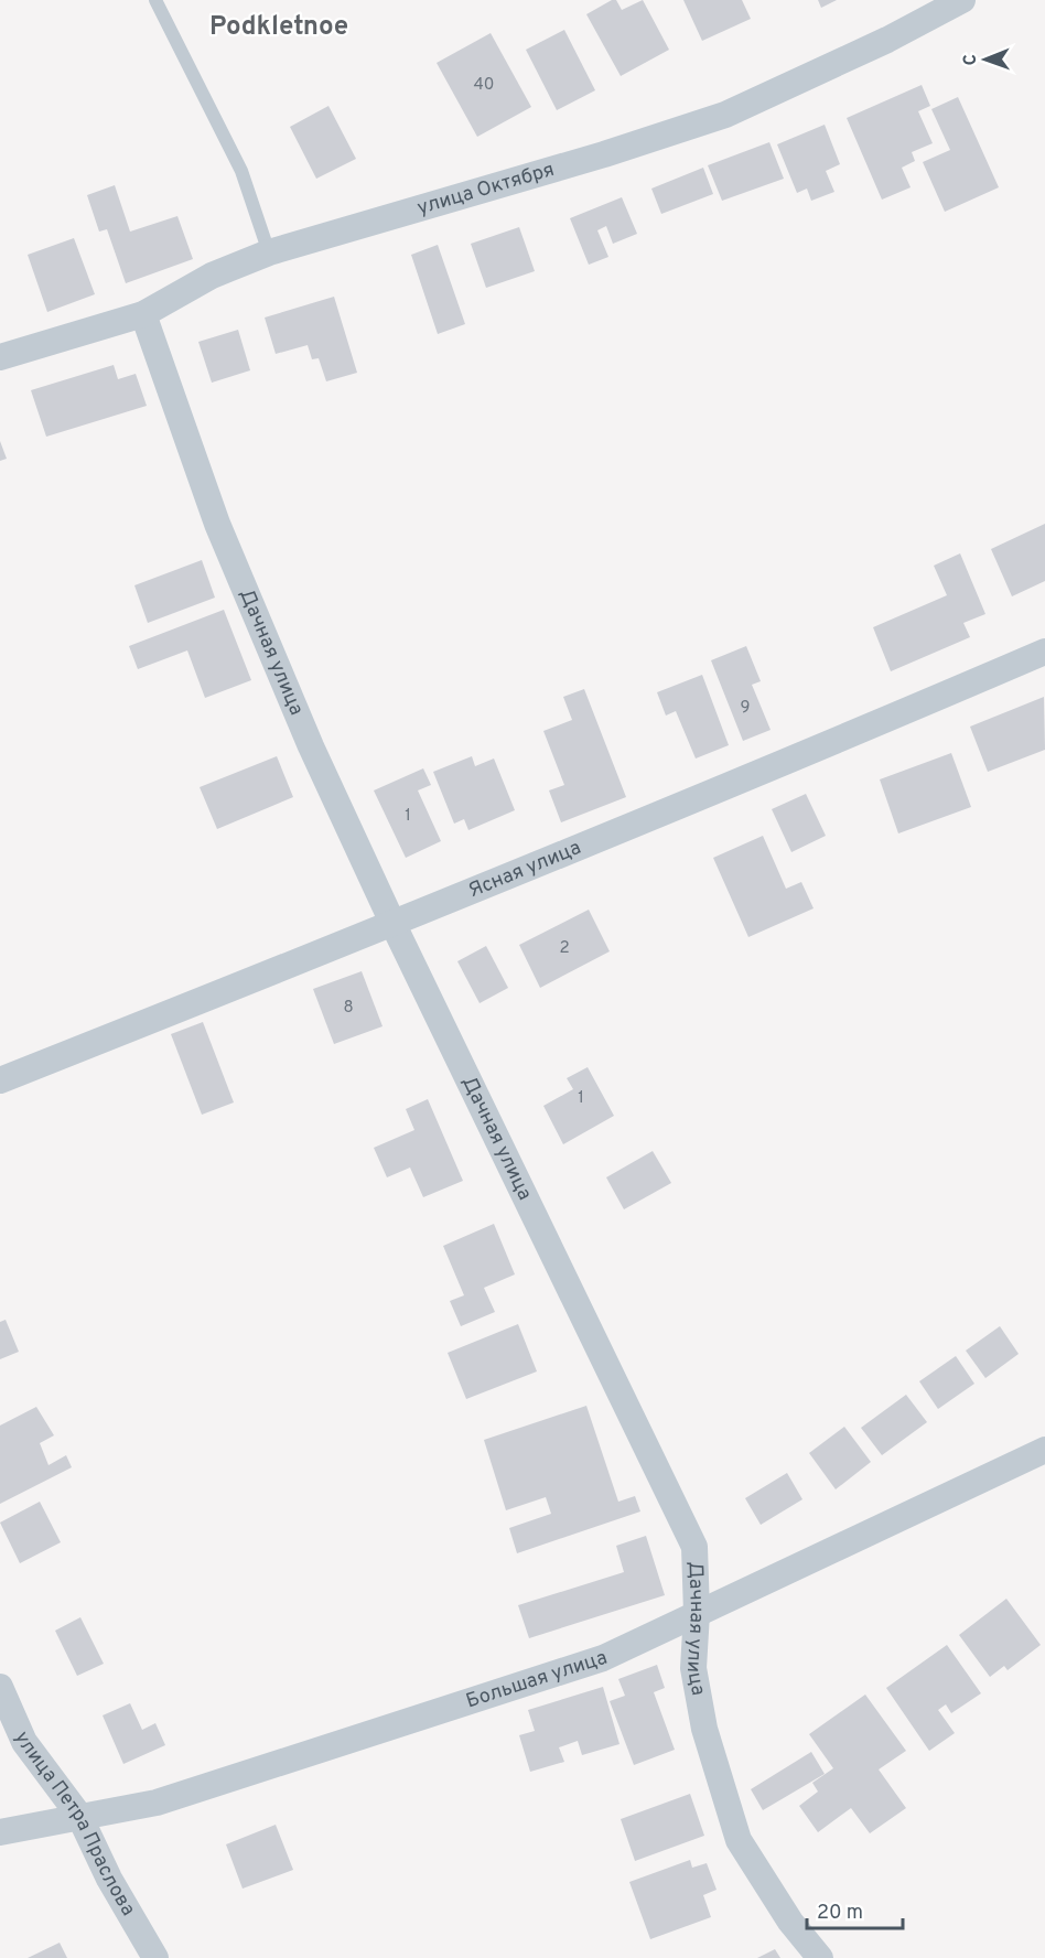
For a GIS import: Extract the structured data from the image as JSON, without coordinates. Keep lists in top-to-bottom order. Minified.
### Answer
{"streets":{"street":["улица Октября","Дачная улица","Ясная улица","Большая улица","улица Петра Праслова"]},"crossings":[["улица Октября","Дачная улица"],["Дачная улица","Ясная улица"],["Дачная улица","Большая улица"],["Большая улица","улица Петра Праслова"]],"districts":["Podkletnoe"],"house_numbers":["40","9","1","2","8","1"],"scale_bar":"20 m","north":"left"}
